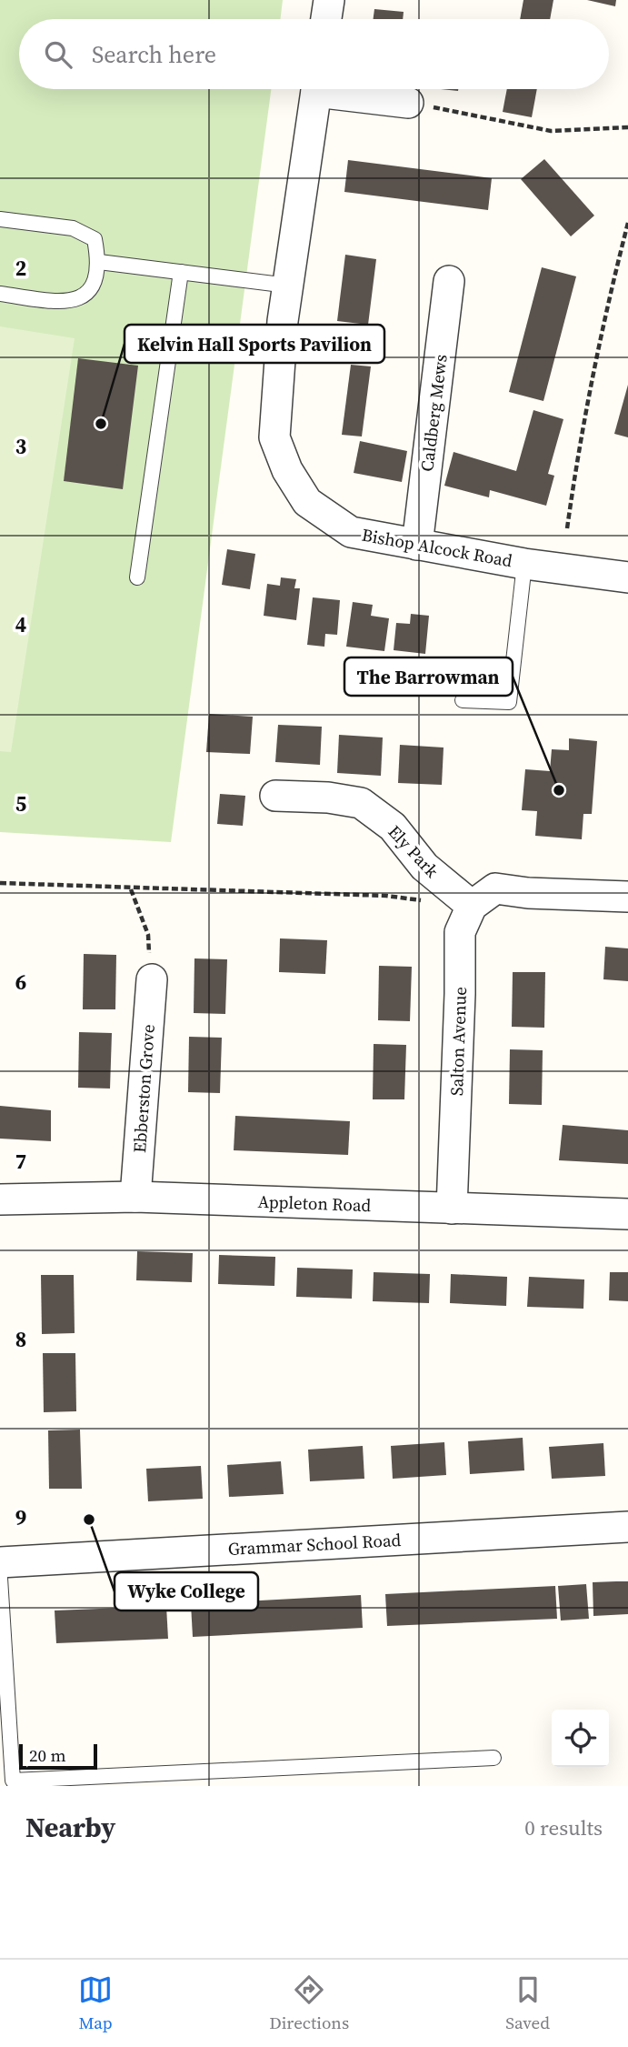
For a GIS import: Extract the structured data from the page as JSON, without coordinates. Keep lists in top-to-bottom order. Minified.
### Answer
{"streets":{"street":["Caldberg Mews","Bishop Alcock Road","Ely Park","Salton Avenue","Ebberston Grove","Appleton Road","Grammar School Road"]},"crossings":[["Caldberg Mews","Bishop Alcock Road"],["Ely Park","Salton Avenue"],["Salton Avenue","Appleton Road"],["Ebberston Grove","Appleton Road"]],"places":["Kelvin Hall Sports Pavilion","The Barrowman","Wyke College"],"scale_bar":"20 m","page":{"search":"Search here","scale":"20 m","heading":["Nearby","0 results"],"nav":["Map","Directions","Saved"]},"grid":{"rows":["2","3","4","5","6","7","8","9"]}}
